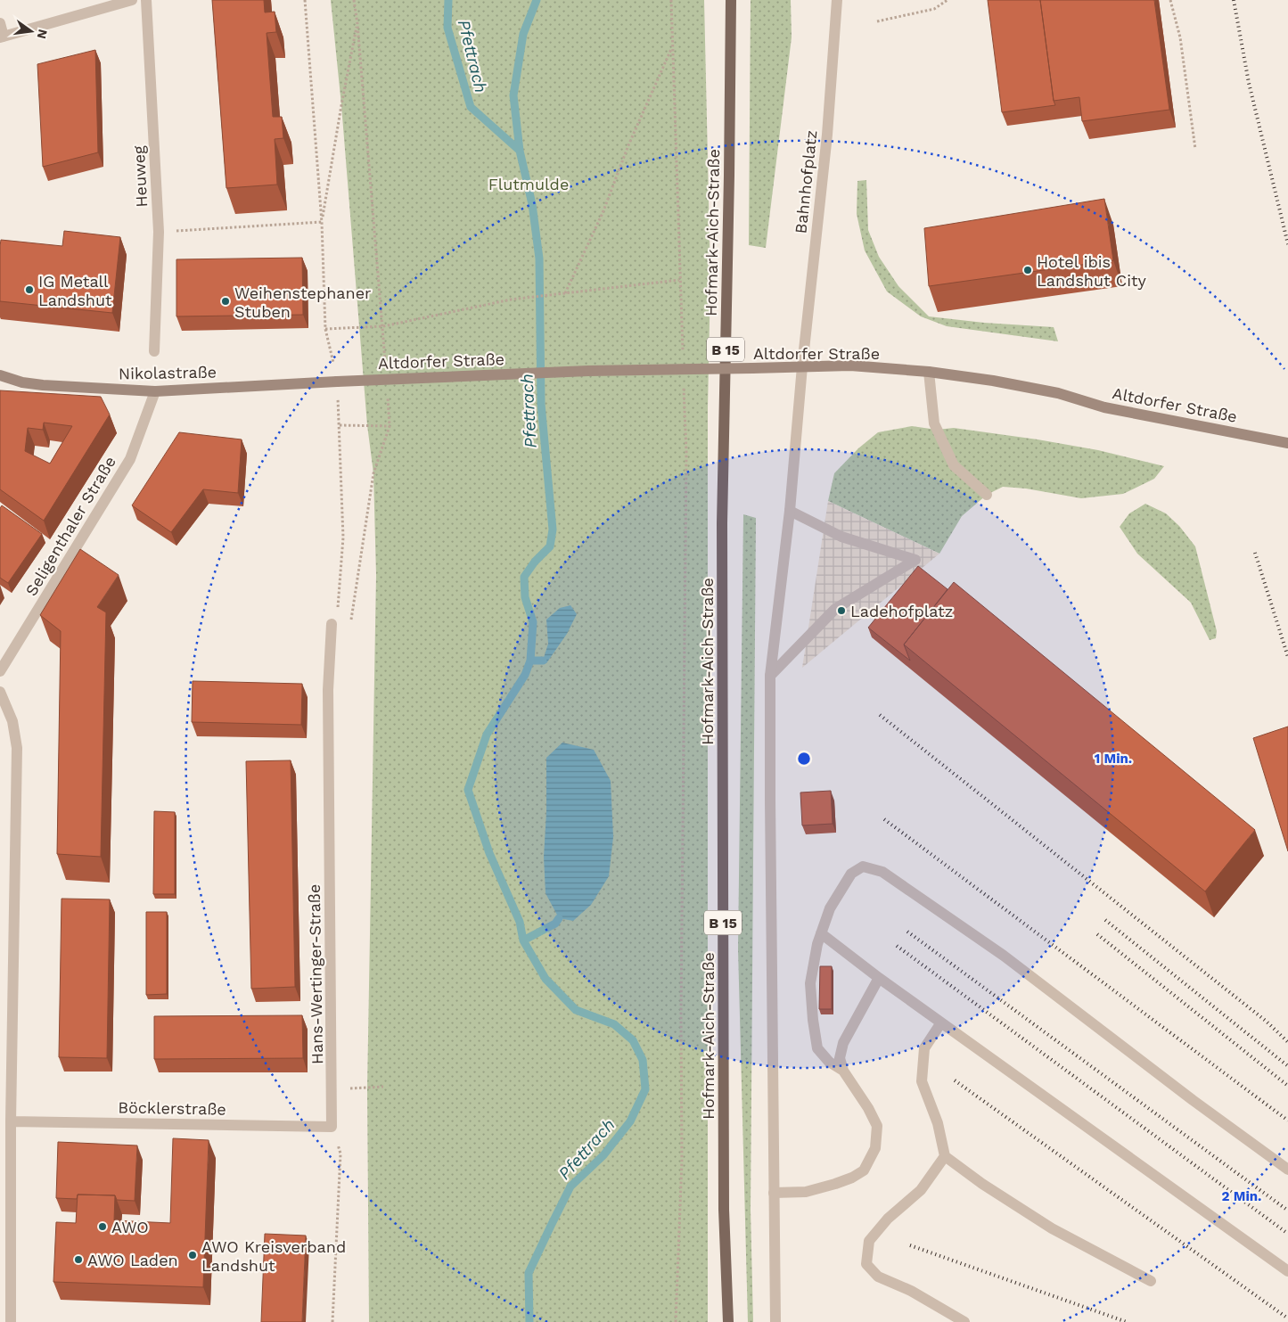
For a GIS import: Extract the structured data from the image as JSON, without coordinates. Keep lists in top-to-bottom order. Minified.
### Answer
{"streets":{"main road":["Hofmark-Aich-Straße","B 15","Altdorfer Straße","Nikolastraße"],"street":["Heuweg","Bahnhofplatz","Seligenthaler Straße","Hans-Wertinger-Straße","Böcklerstraße"]},"crossings":[["Bahnhofplatz","Altdorfer Straße"],["Altdorfer Straße","Nikolastraße"],["Nikolastraße","Seligenthaler Straße"],["Hans-Wertinger-Straße","Böcklerstraße"]],"water":["Pfettrach"],"parks":["Flutmulde"],"places":["Hotel ibis Landshut City","IG Metall Landshut","Weihenstephaner Stuben","Ladehofplatz","AWO","AWO Kreisverband Landshut","AWO Laden"],"north":"right","rings":["1 Min.","2 Min."]}
